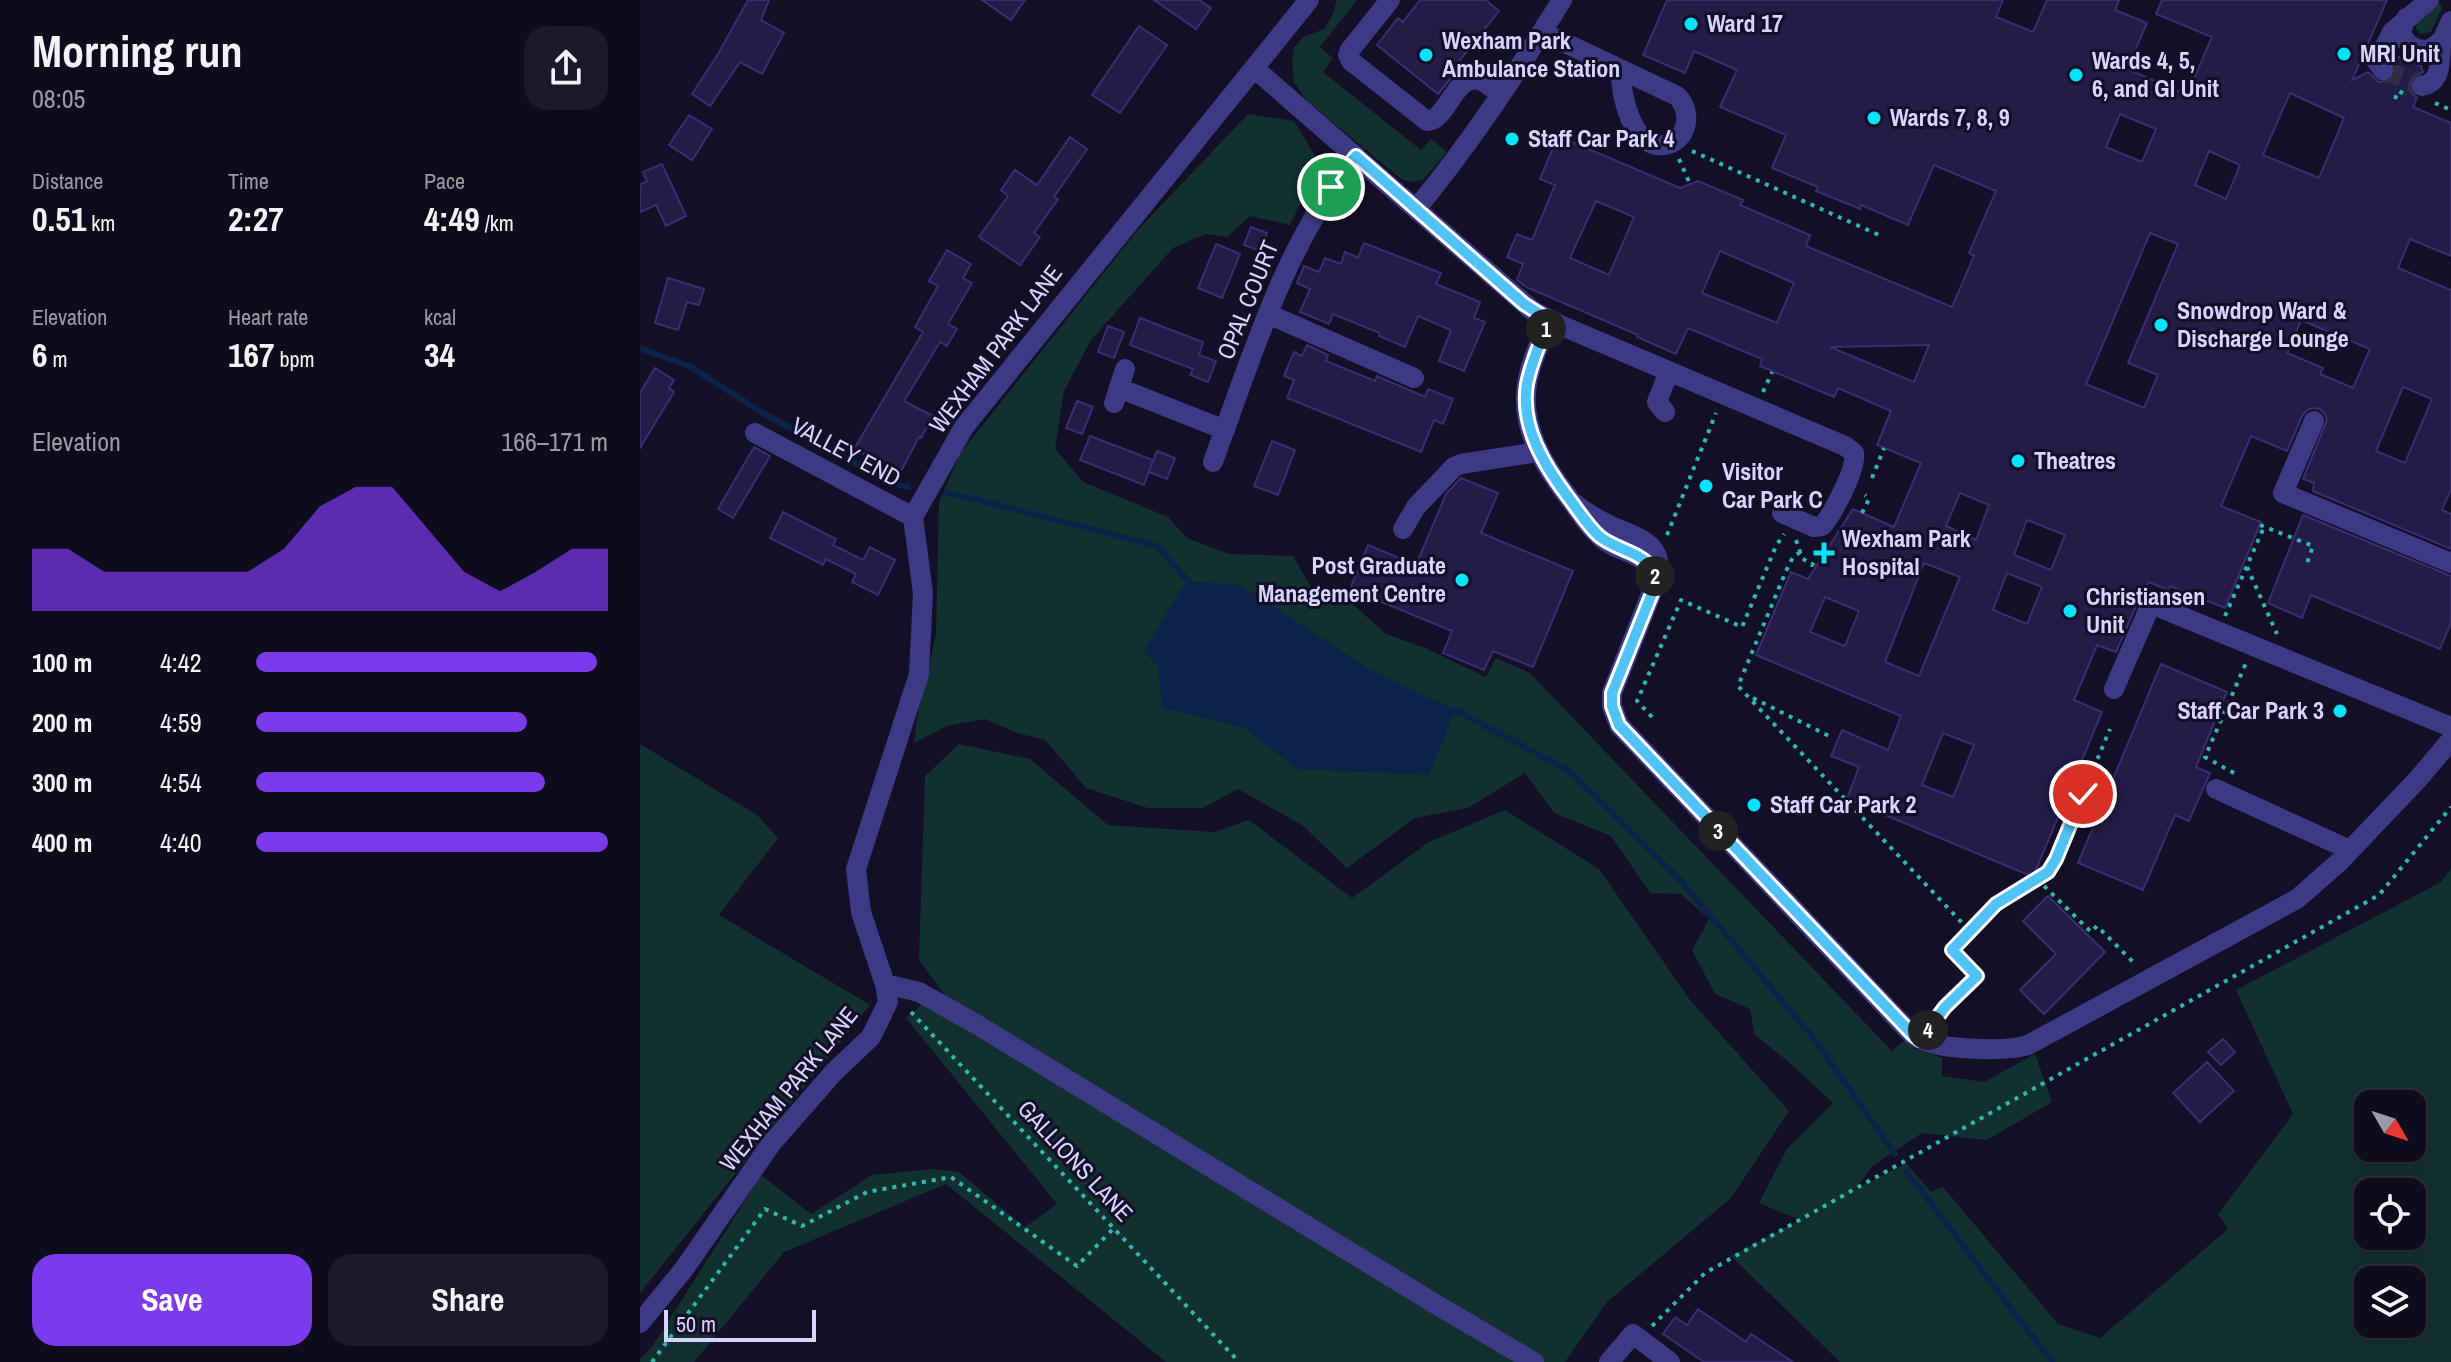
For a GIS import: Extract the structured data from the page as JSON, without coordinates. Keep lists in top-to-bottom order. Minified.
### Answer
{"streets":{"street":["OPAL COURT","WEXHAM PARK LANE","VALLEY END"],"path":["GALLIONS LANE"]},"crossings":[["WEXHAM PARK LANE","VALLEY END"],["WEXHAM PARK LANE","GALLIONS LANE"]],"places":{"other":["Ward 17","MRI Unit","Wexham Park Ambulance Station","Wards 4, 5, 6, and GI Unit","Wards 7, 8, 9","Staff Car Park 4","Snowdrop Ward & Discharge Lounge","Theatres","Visitor Car Park C","Post Graduate Management Centre","Christiansen Unit","Staff Car Park 3","Staff Car Park 2"],"health":["Wexham Park Hospital"]},"scale_bar":"50 m","north":"bottom right","page":{"heading":["Morning run","08:05"],"stats":[["Distance","0.51 km"],["Time","2:27"],["Pace","4:49 /km"],["Elevation","6 m"],["Heart rate","167 bpm"],["kcal","34"]],"pins":["1","2","3","4"],"chart":["Elevation","166–171 m"],"list":[{"name":"100 m","note":"4:42"},{"name":"200 m","note":"4:59"},{"name":"300 m","note":"4:54"},{"name":"400 m","note":"4:40"}],"buttons":["Save","Share"],"scale":"50 m"}}
